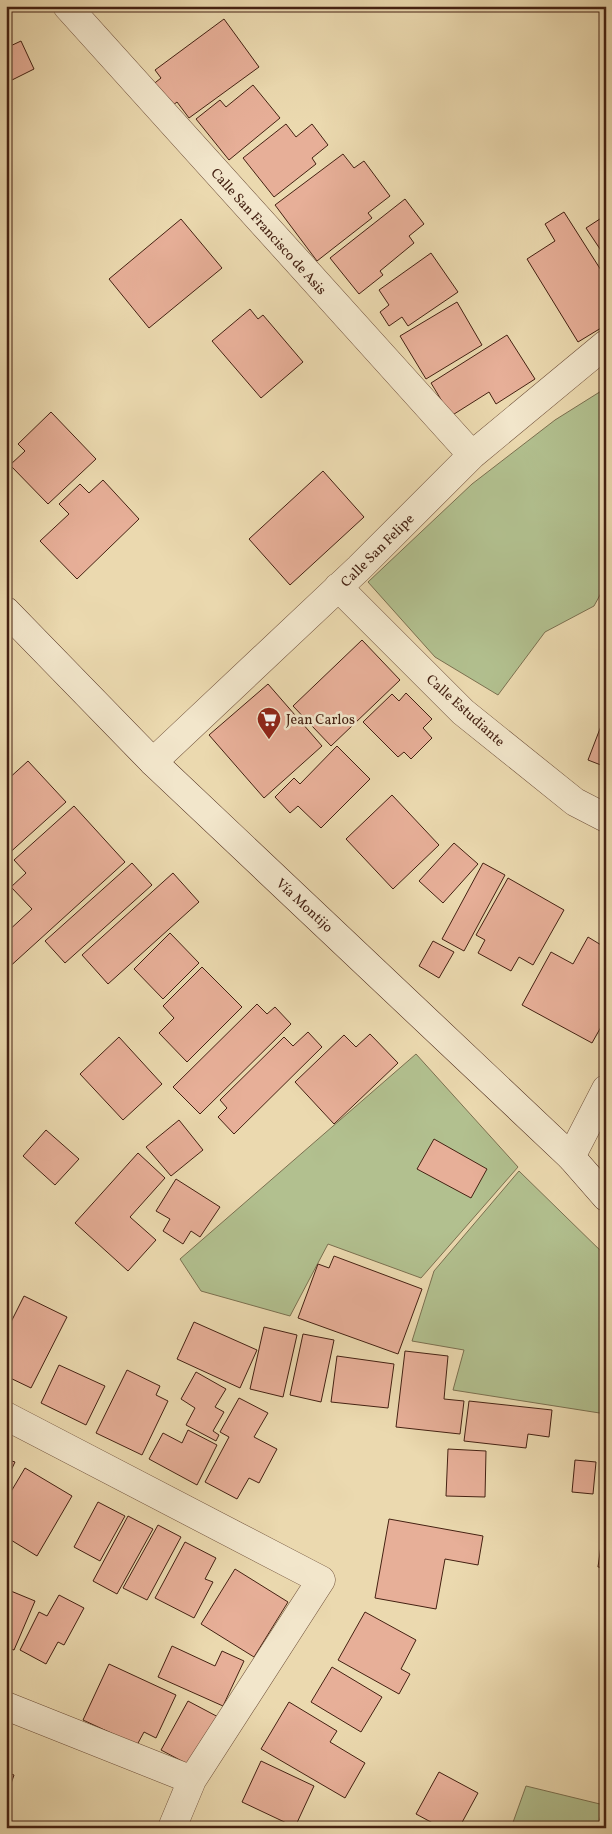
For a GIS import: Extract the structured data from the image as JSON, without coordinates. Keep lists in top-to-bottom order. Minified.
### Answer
{"streets":{"street":["Calle San Francisco de Asis","Calle San Felipe","Calle Estudiante","Vía Montijo"]},"crossings":[["Calle San Francisco de Asis","Calle San Felipe"],["Calle San Felipe","Calle Estudiante"],["Calle San Felipe","Vía Montijo"]],"places":{"supermarket":["Jean Carlos"]}}
